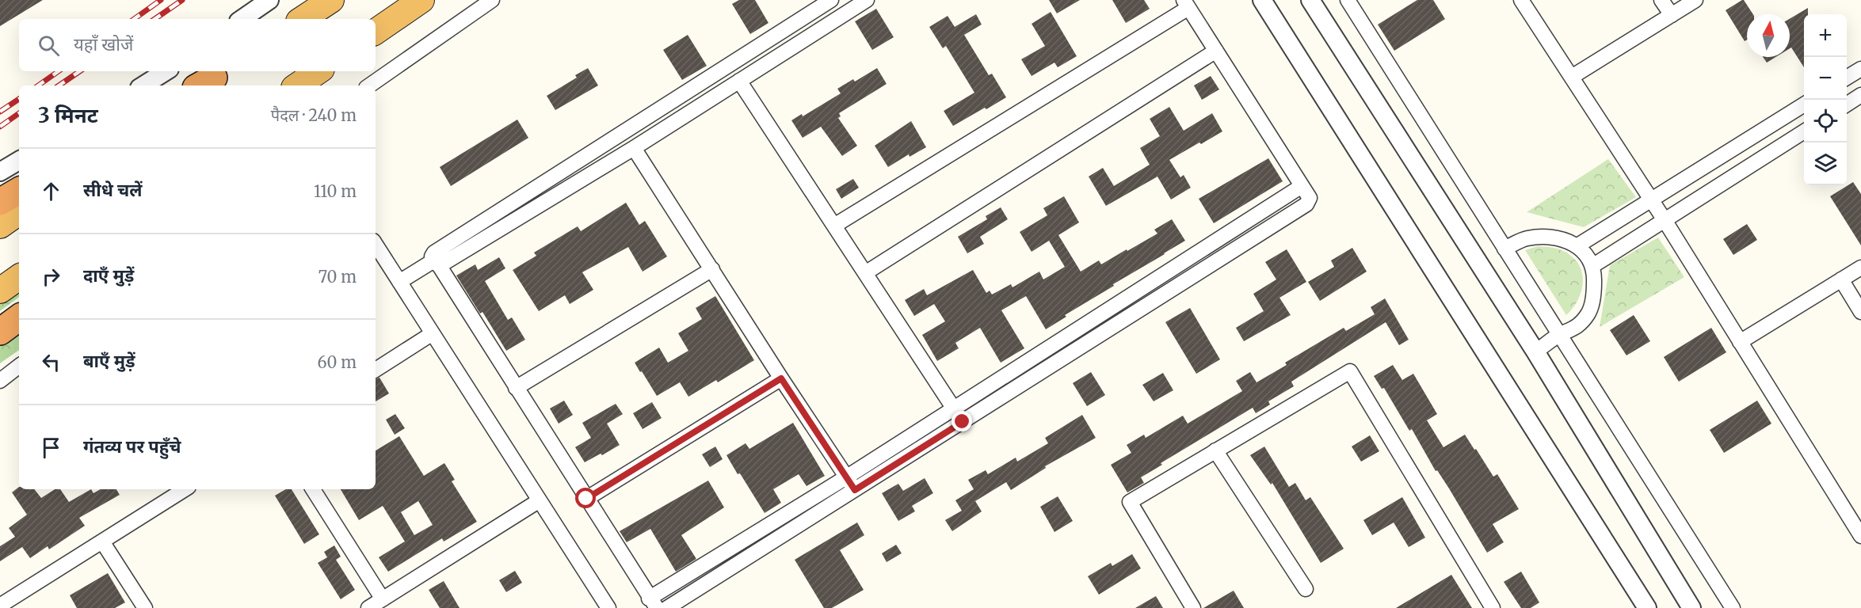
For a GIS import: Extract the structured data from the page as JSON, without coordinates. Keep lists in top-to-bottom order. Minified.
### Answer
{"north":"top","page":{"map_buttons":["+","−"],"search":"यहाँ खोजें","heading":["3 मिनट","पैदल · 240 m"],"list":[["सीधे चलें","110 m"],["दाएँ मुड़ें","70 m"],["बाएँ मुड़ें","60 m"],"गंतव्य पर पहुँचे"]}}
